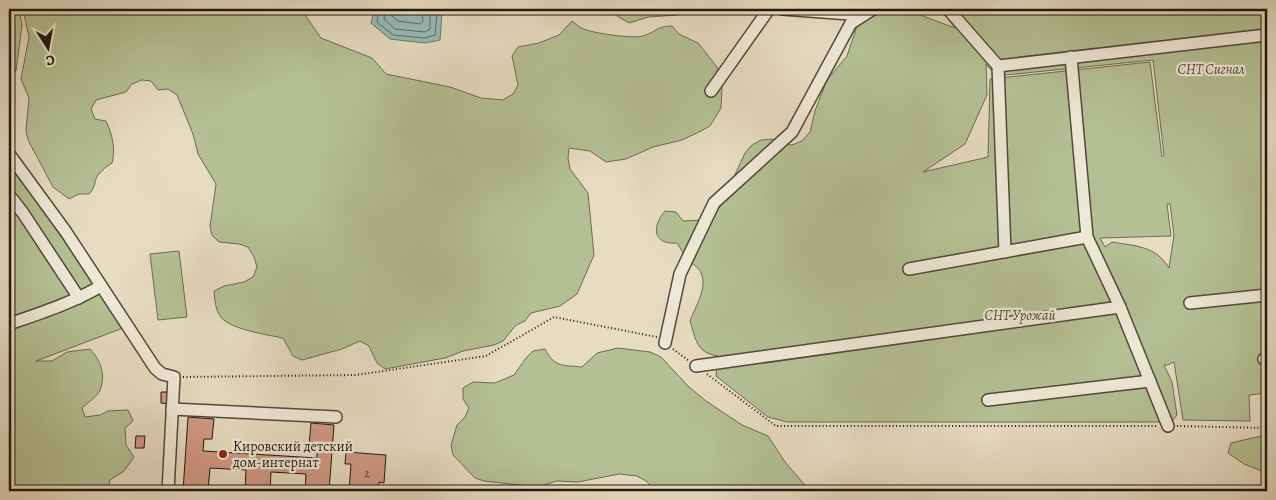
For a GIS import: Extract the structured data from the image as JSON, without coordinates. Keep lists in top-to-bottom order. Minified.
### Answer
{"parks":["СНТ Сигнал","СНТ Урожай"],"places":["Кировский детский дом-интернат"],"house_numbers":["2"],"north":"bottom"}
